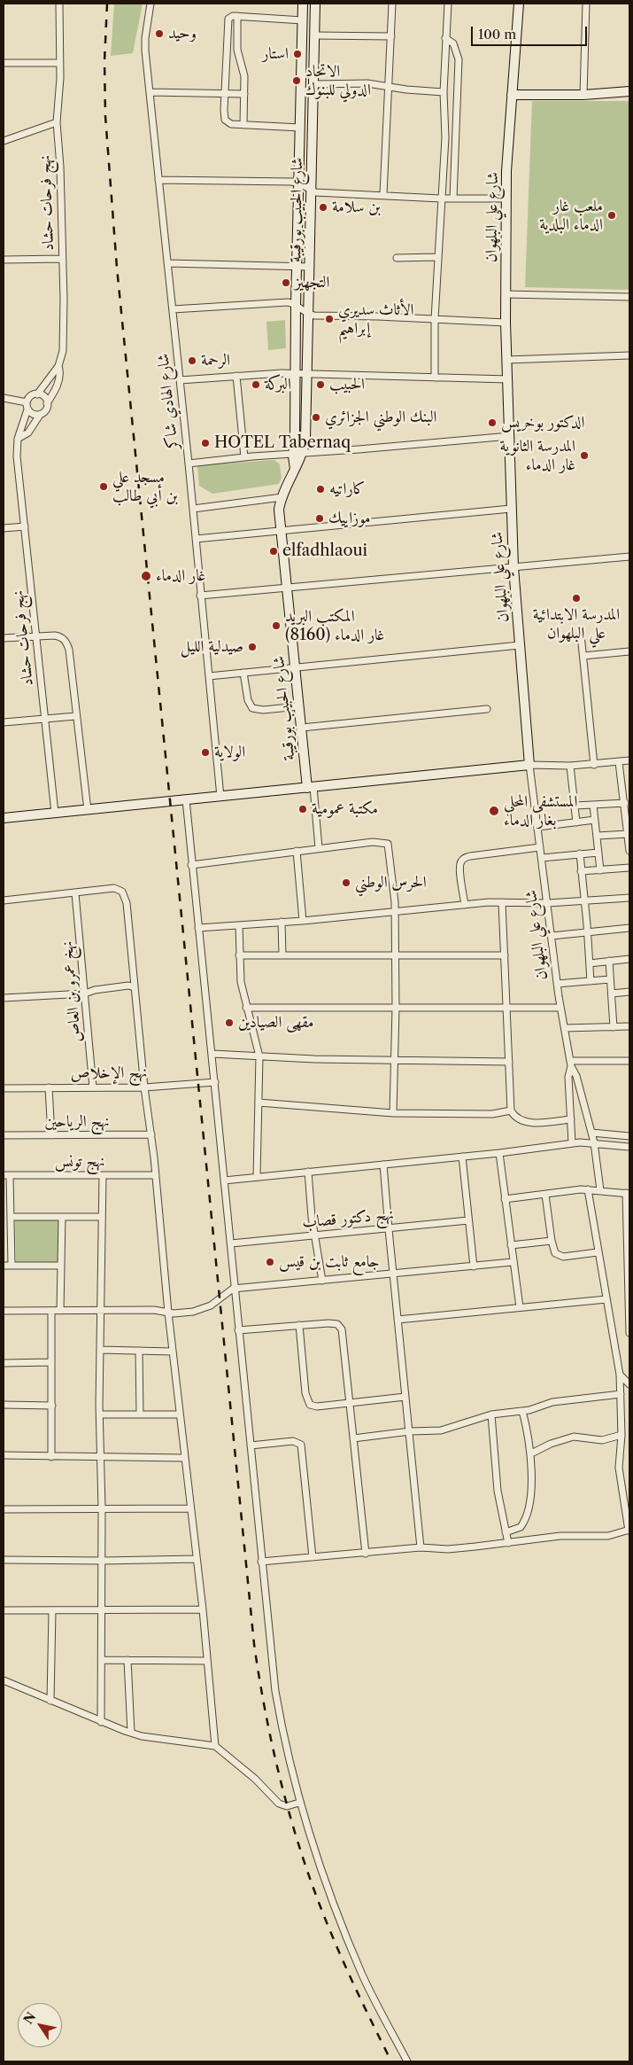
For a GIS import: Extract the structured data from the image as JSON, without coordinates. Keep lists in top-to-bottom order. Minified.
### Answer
{"streets":{"street":["نهج فرحات حشاد","شارع الحبيب بورقيبة","شارع علي البلهوان","شارع الهادي شاكر","نهخ عمرو بن العاص","نهج الإخلاص","نهج الرياحين","نهج تونس","نهج دكتور قصاب"]},"crossings":[["نهخ عمرو بن العاص","نهج الإخلاص"]],"places":["وحيد","استار","الاتحاد الدولي للبنوك","بن سلامة","ملعب غار الدماء البلدية","التجهيز","الأثاث سديري إبراهيم","الرحمة","البركة","الحبيب","البنك الوطني الجزائري","الدكتور بوخريس","HOTEL Tabernaq","المدرسة الثانوية غار الدماء","مسجد علي بن أبي طالب","كاراتيه","موزاييك","elfadhlaoui","غار الدماء","المدرسة الابتدائية علي البلهوان","المكتب البريد غار الدماء (8160)","صيدلية الليل","الولاية","مكتبة عمومية","المستشفى المحلي بغار الدماء","الحرس الوطني","مقهى الصيادين","جامع ثابت بن قیس"],"scale_bar":"100 m","north":"top left"}
